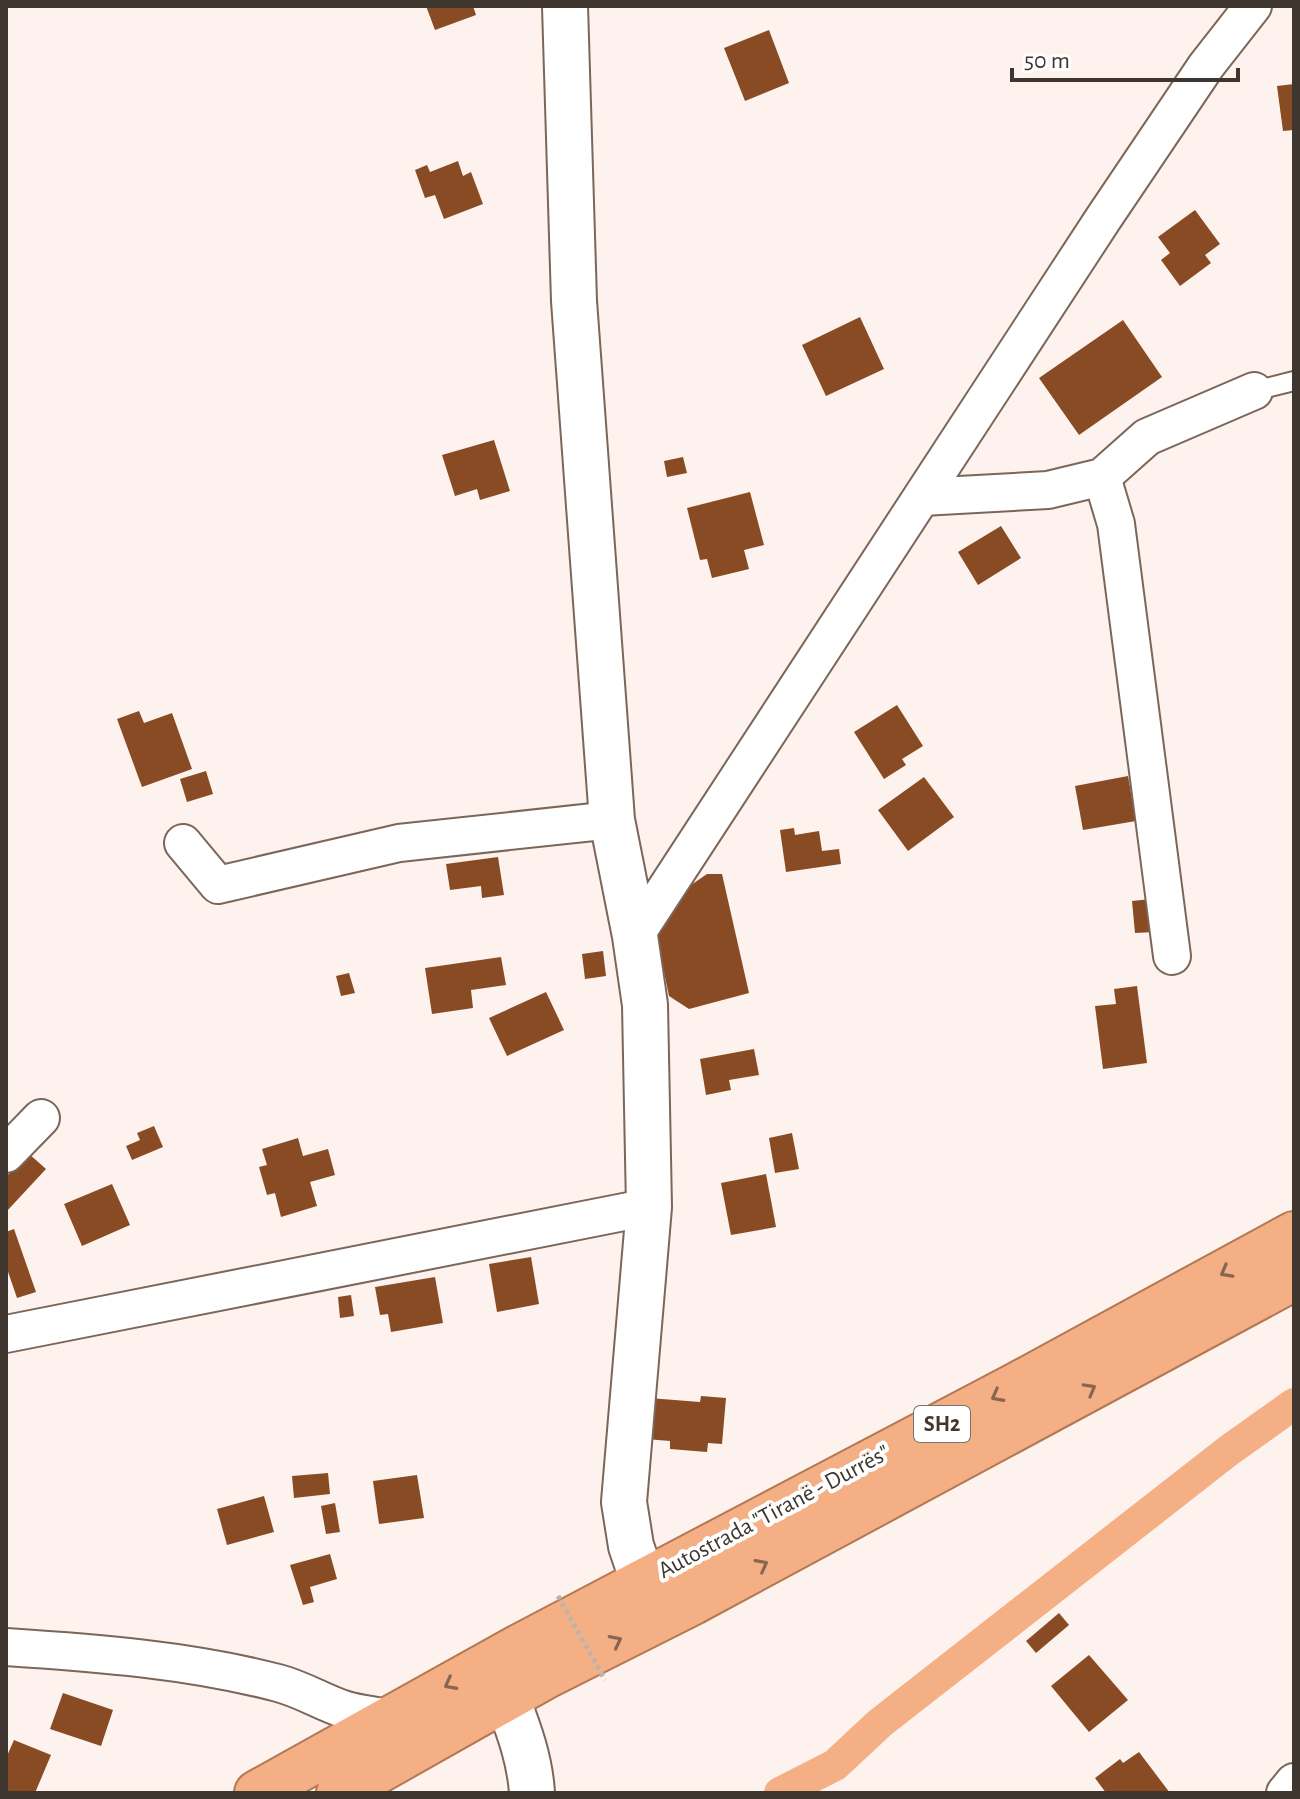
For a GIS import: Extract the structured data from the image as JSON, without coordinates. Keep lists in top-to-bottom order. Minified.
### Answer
{"streets":{"highway":["SH2","Autostrada \"Tiranë - Durrës\""]},"scale_bar":"50 m"}
